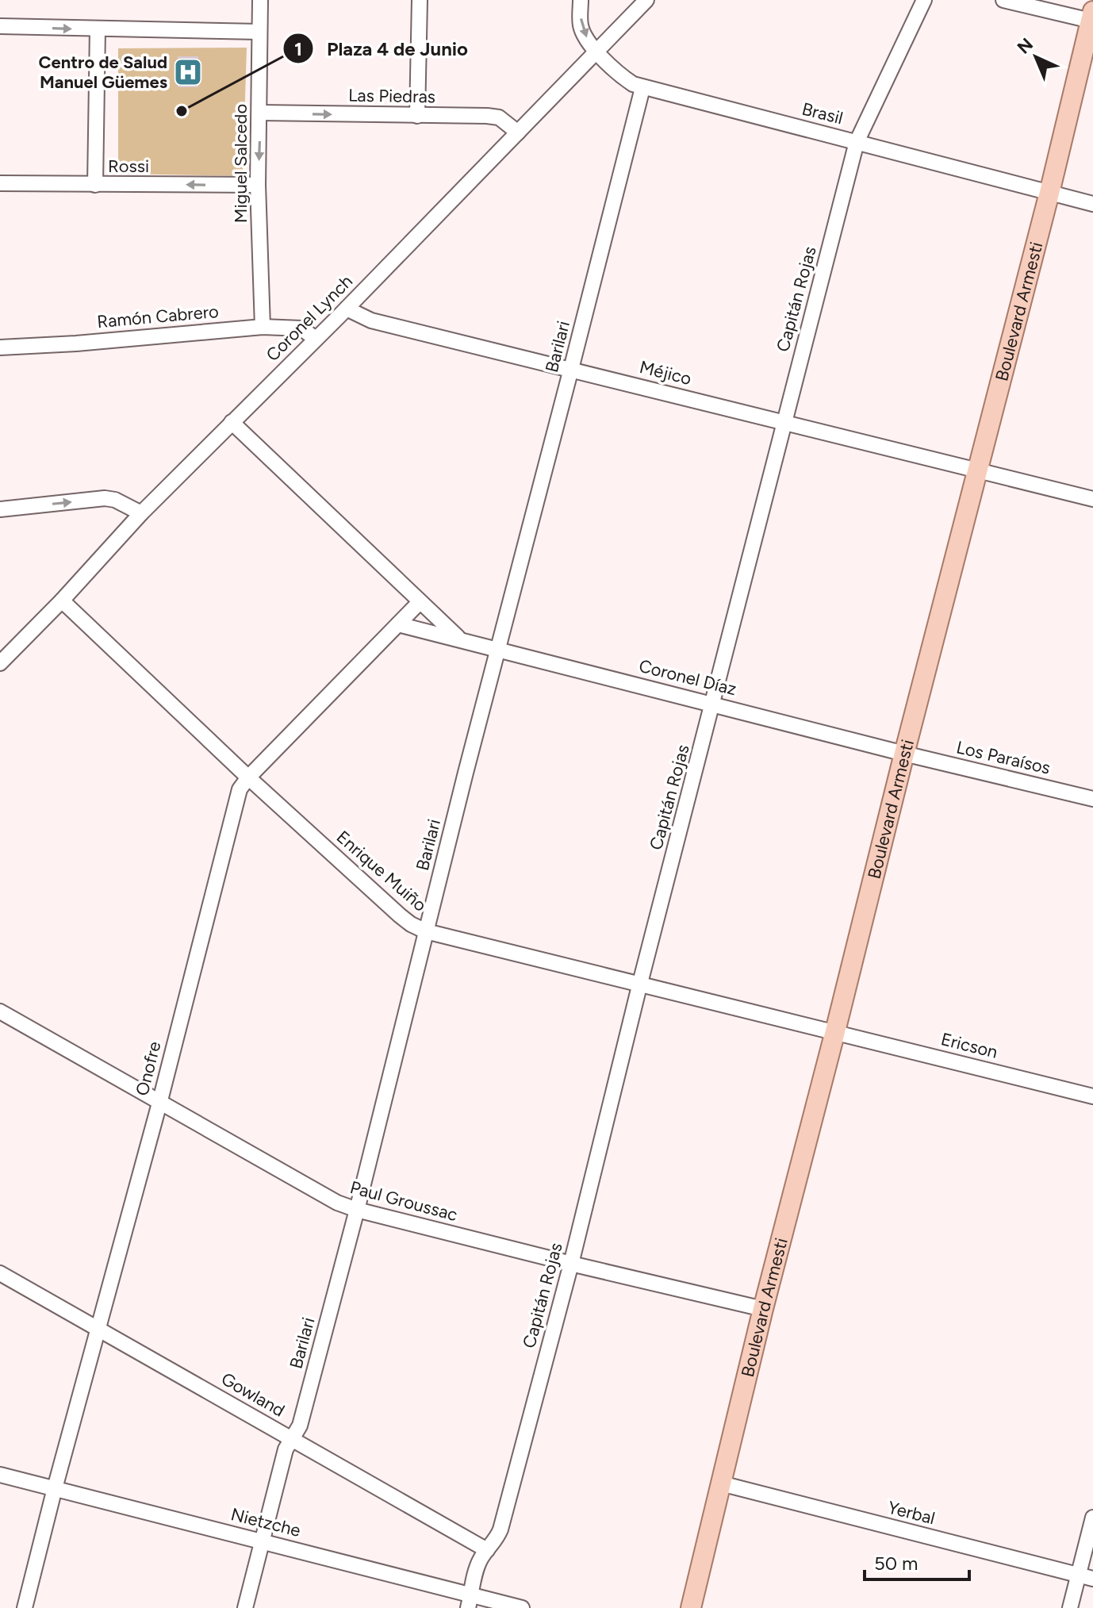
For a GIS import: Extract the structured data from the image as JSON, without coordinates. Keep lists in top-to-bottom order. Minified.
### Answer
{"streets":{"main road":["Boulevard Armesti"],"street":["Las Piedras","Brasil","Miguel Salcedo","Rossi","Capitán Rojas","Ramón Cabrero","Coronel Lynch","Barilari","Méjico","Coronel Díaz","Los Paraísos","Enrique Muiño","Ericson","Onofre","Paul Groussac","Gowland","Yerbal","Nietzche"]},"crossings":[["Las Piedras","Miguel Salcedo"],["Las Piedras","Coronel Lynch"],["Brasil","Capitán Rojas"],["Brasil","Boulevard Armesti"],["Brasil","Coronel Lynch"],["Brasil","Barilari"],["Miguel Salcedo","Rossi"],["Miguel Salcedo","Ramón Cabrero"],["Capitán Rojas","Méjico"],["Capitán Rojas","Coronel Díaz"],["Capitán Rojas","Enrique Muiño"],["Capitán Rojas","Paul Groussac"],["Capitán Rojas","Gowland"],["Capitán Rojas","Nietzche"],["Boulevard Armesti","Méjico"],["Boulevard Armesti","Coronel Díaz"],["Boulevard Armesti","Los Paraísos"],["Boulevard Armesti","Enrique Muiño"],["Boulevard Armesti","Ericson"],["Boulevard Armesti","Paul Groussac"],["Boulevard Armesti","Yerbal"],["Ramón Cabrero","Coronel Lynch"],["Coronel Lynch","Méjico"],["Coronel Lynch","Coronel Díaz"],["Coronel Lynch","Enrique Muiño"],["Barilari","Méjico"],["Barilari","Coronel Díaz"],["Barilari","Enrique Muiño"],["Barilari","Paul Groussac"],["Barilari","Gowland"],["Barilari","Nietzche"],["Coronel Díaz","Los Paraísos"],["Coronel Díaz","Onofre"],["Enrique Muiño","Ericson"],["Enrique Muiño","Onofre"],["Onofre","Paul Groussac"],["Onofre","Gowland"],["Onofre","Nietzche"]],"one_way":["Las Piedras","Rossi"],"places":{"hospital":["Centro de Salud Manuel Güemes"],"other":["Plaza 4 de Junio"]},"scale_bar":"50 m","north":"top left"}
